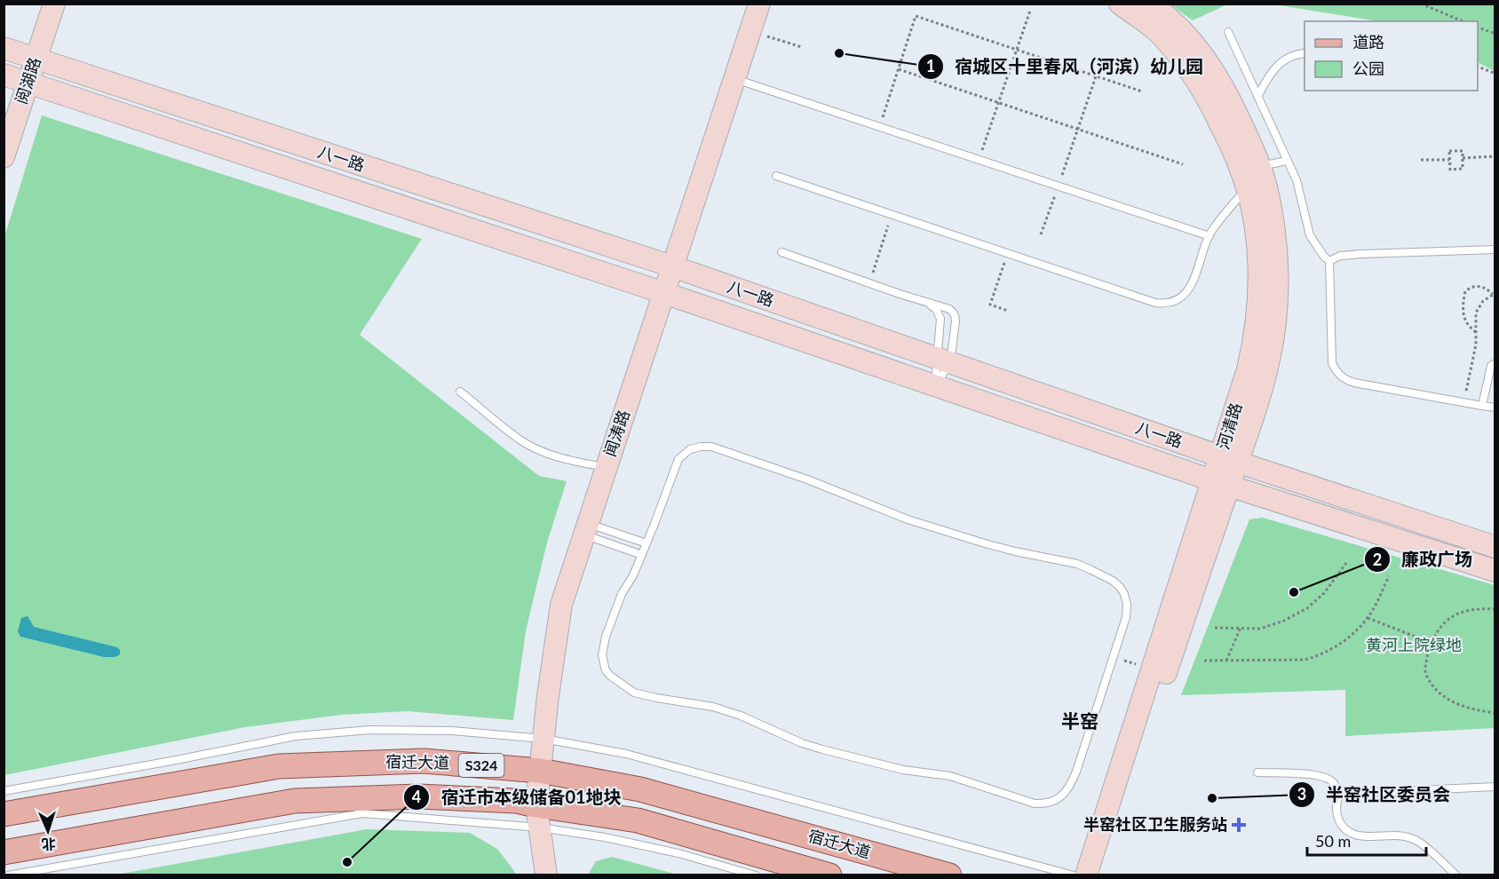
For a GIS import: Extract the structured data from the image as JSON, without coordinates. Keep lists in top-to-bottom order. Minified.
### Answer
{"streets":{"main road":["阅湖路","八一路","河清路","闻涛路","宿迁大道","S324"]},"crossings":[["阅湖路","八一路"],["八一路","河清路"],["八一路","闻涛路"],["闻涛路","宿迁大道"]],"districts":["半窑"],"parks":["黄河上院绿地"],"places":{"other":["宿城区十里春风（河滨）幼儿园","廉政广场","半窑社区委员会","宿迁市本级储备01地块"],"health":["半窑社区卫生服务站"]},"legend":["道路","公园"],"scale_bar":"50 m","north":"bottom"}
